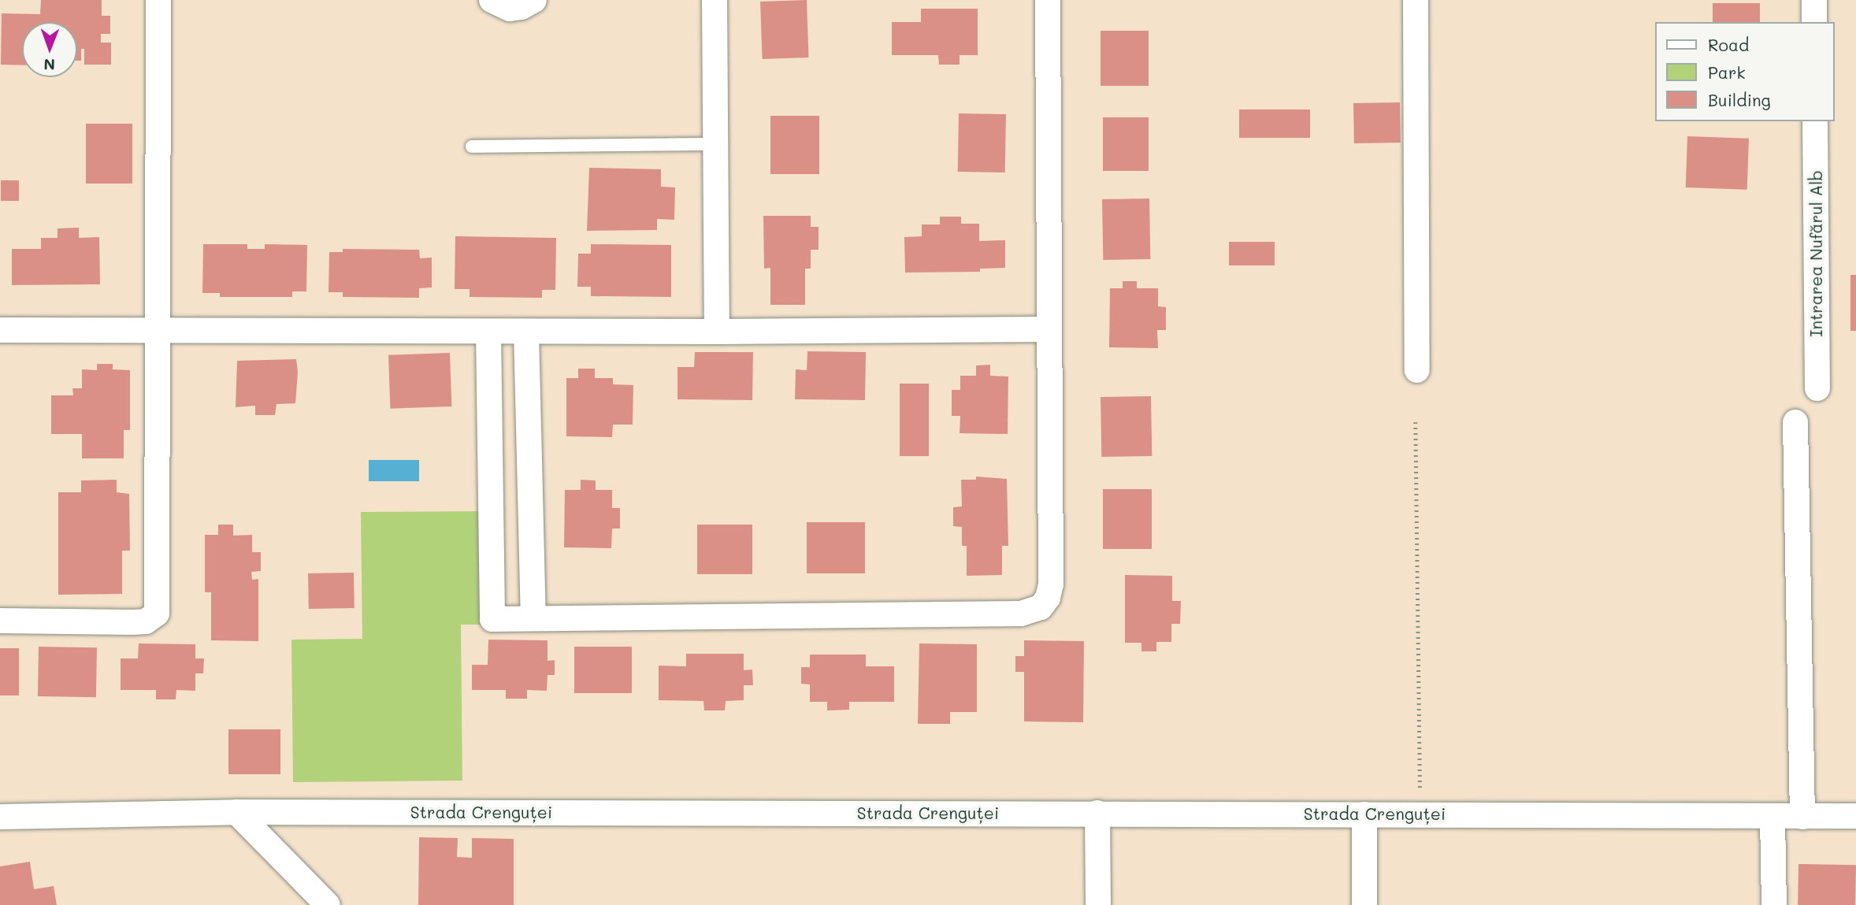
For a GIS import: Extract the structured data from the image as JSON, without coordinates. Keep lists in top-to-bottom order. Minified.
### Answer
{"streets":{"street":["Intrarea Nufărul Alb","Strada Crenguței"]},"legend":["Road","Park","Building"],"north":"bottom"}
